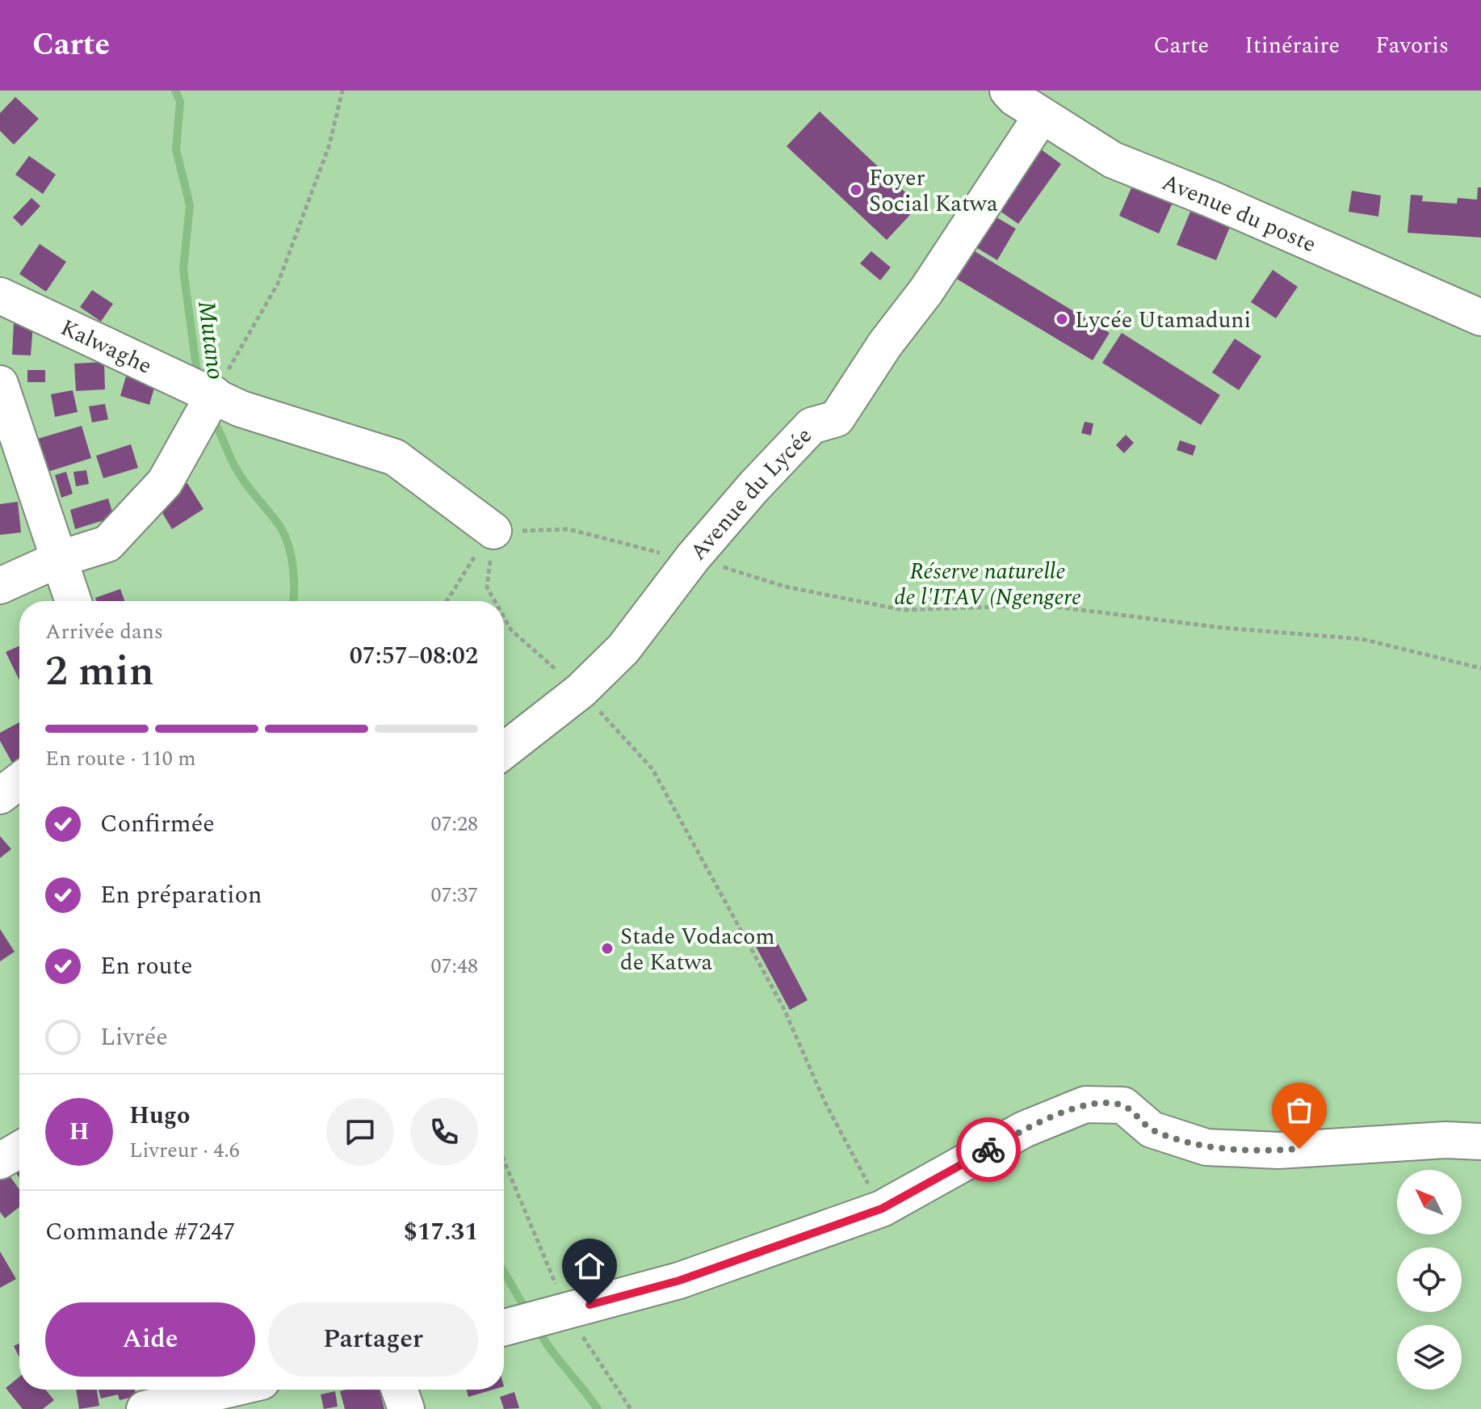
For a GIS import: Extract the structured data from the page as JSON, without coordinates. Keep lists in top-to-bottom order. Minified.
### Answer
{"streets":{"street":["Avenue du poste","Kalwaghe","Avenue du Lycée"]},"crossings":[["Avenue du poste","Avenue du Lycée"]],"water":["Mutano"],"parks":["Réserve naturelle de l'ITAV (Ngengere"],"places":["Foyer Social Katwa","Lycée Utamaduni","Stade Vodacom de Katwa"],"north":"top left","page":{"header":"Carte","nav":["Carte","Itinéraire","Favoris"],"heading":["2 min","Arrivée dans","07:57–08:02"],"panel":["Hugo","Livreur · 4.6","Commande #7247","$17.31"],"bar":"En route · 110 m","list":[["Confirmée","07:28"],["En préparation","07:37"],["En route","07:48"],"Livrée"],"round":"H","buttons":["Aide","Partager"]}}
